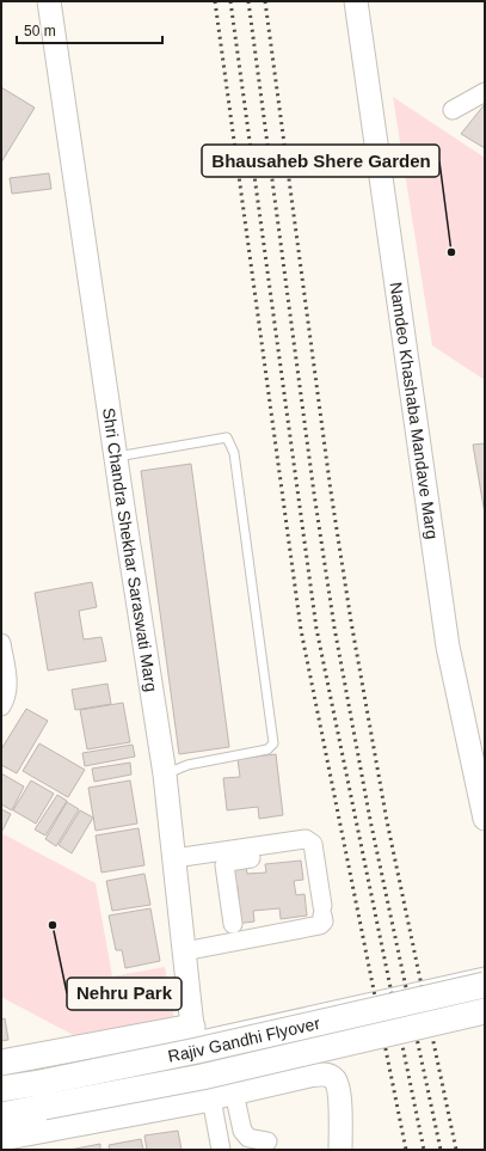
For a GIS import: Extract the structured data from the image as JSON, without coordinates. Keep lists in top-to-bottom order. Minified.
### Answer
{"streets":{"main road":["Rajiv Gandhi Flyover"],"street":["Namdeo Khashaba Mandave Marg","Shri Chandra Shekhar Saraswati Marg"]},"places":["Bhausaheb Shere Garden","Nehru Park"],"scale_bar":"50 m"}
